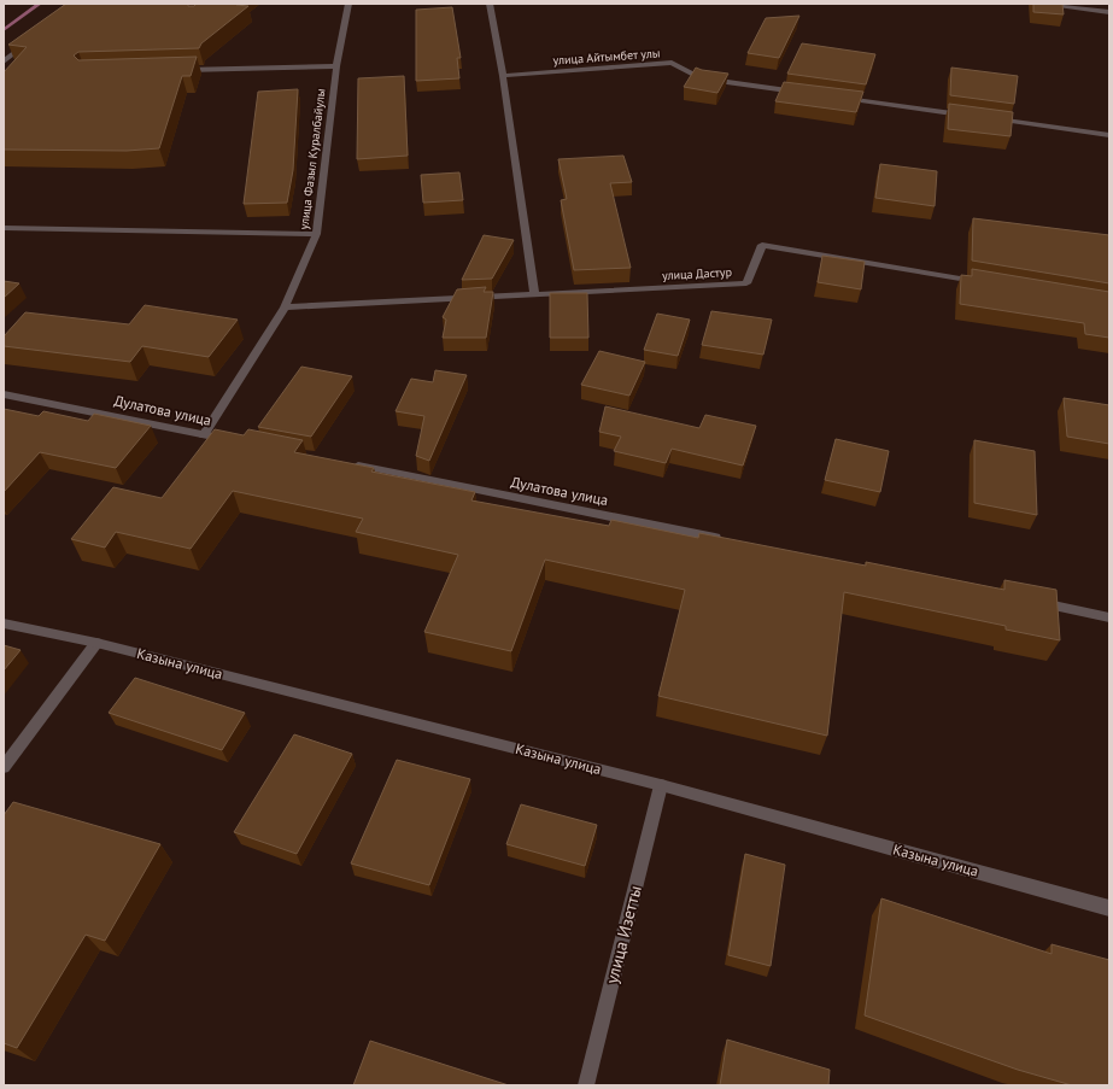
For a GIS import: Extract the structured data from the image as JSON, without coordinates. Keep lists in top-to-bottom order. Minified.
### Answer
{"streets":{"street":["улица Айтымбет улы","улица Фазыл Куралбайулы","улица Дастур","Дулатова улица","Казына улица","улица Изетты"]},"crossings":[["улица Фазыл Куралбайулы","улица Дастур"],["улица Фазыл Куралбайулы","Дулатова улица"],["Казына улица","улица Изетты"]]}
